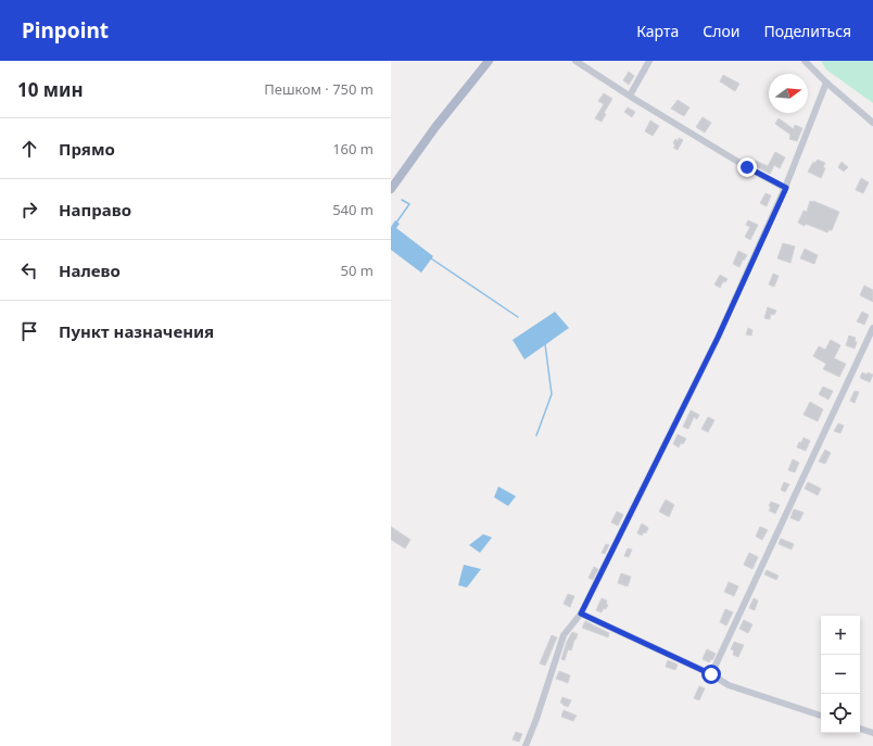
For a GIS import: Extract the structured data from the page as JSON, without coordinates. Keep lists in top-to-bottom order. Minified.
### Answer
{"north":"right","page":{"header":"Pinpoint","nav":["Карта","Слои","Поделиться"],"heading":["10 мин","Пешком · 750 m"],"list":[["Прямо","160 m"],["Направо","540 m"],["Налево","50 m"],"Пункт назначения"],"map_buttons":["+","−"]}}
